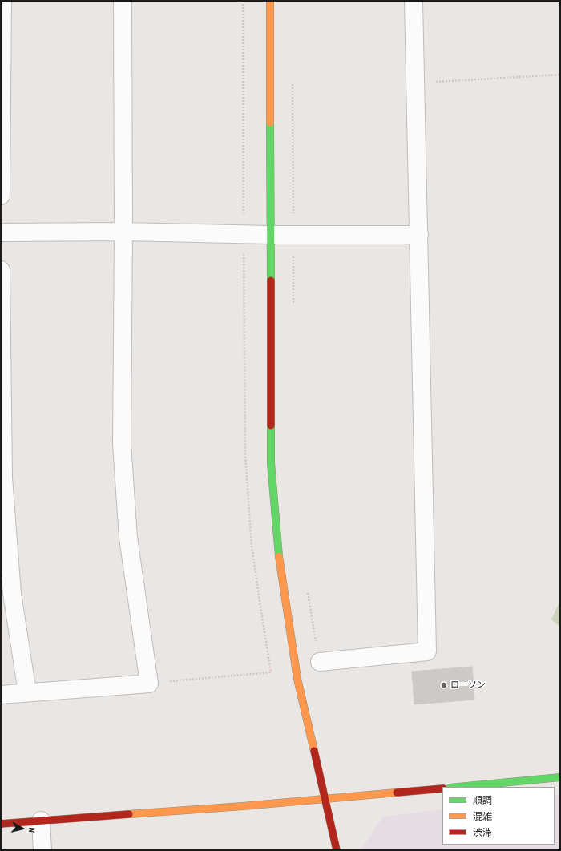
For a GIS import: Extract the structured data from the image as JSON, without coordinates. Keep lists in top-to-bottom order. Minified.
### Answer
{"places":["ローソン"],"legend":["順調","混雑","渋滞"],"north":"right"}
